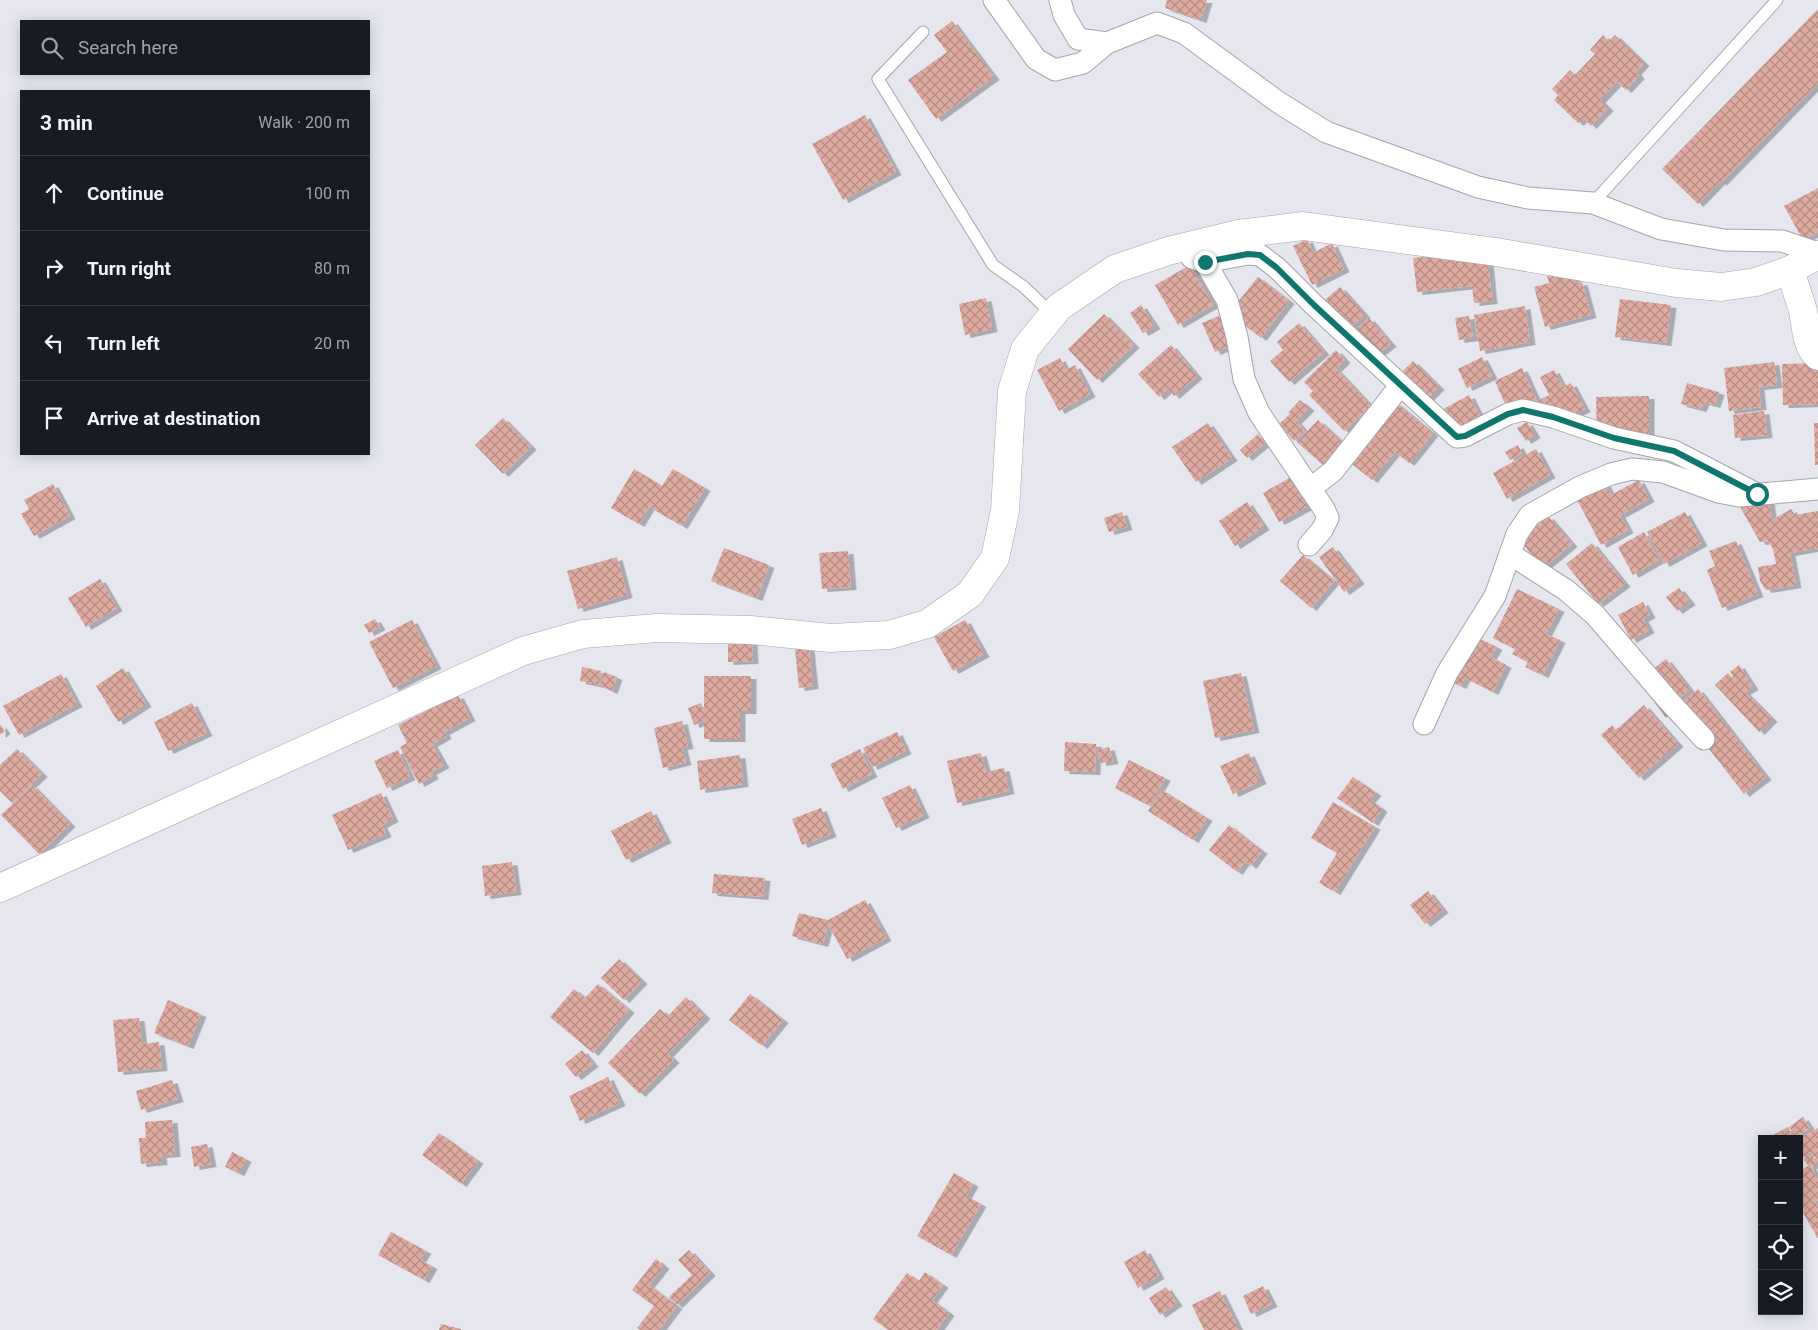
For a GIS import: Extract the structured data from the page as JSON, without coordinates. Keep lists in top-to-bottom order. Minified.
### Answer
{"page":{"search":"Search here","heading":["3 min","Walk · 200 m"],"list":[["Continue","100 m"],["Turn right","80 m"],["Turn left","20 m"],"Arrive at destination"],"map_buttons":["+","−"]}}
